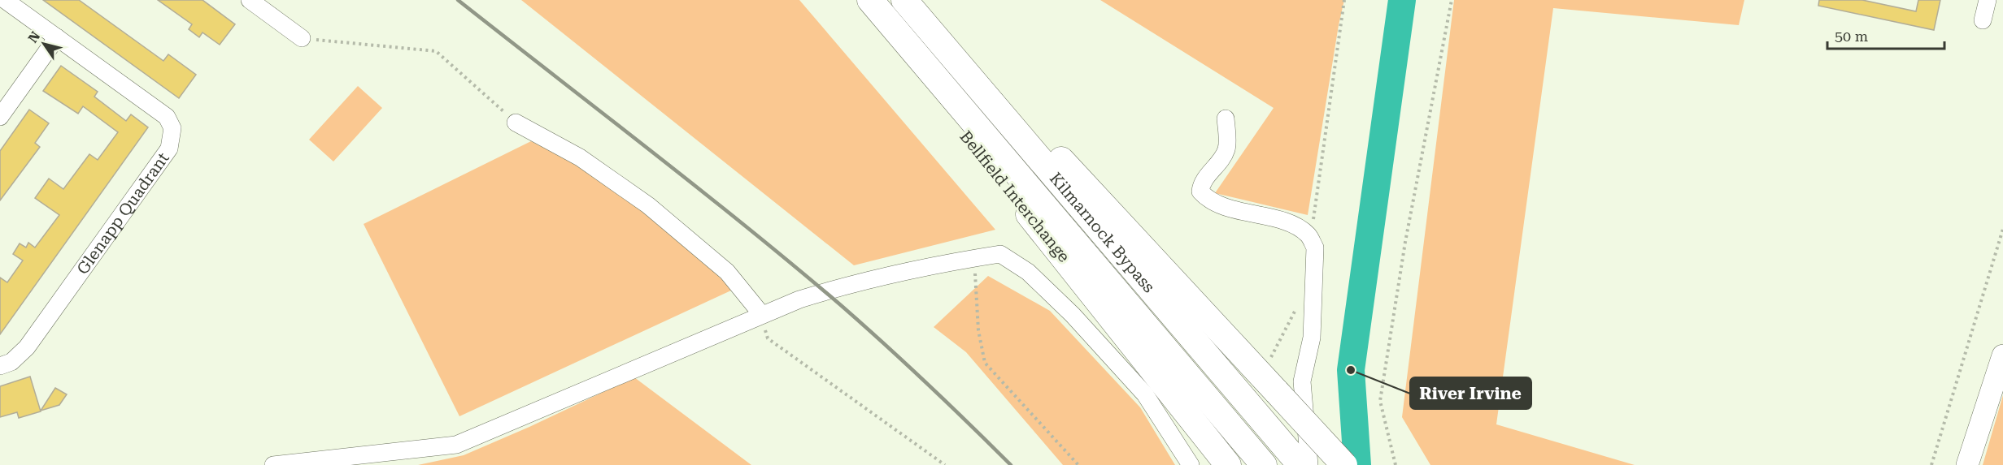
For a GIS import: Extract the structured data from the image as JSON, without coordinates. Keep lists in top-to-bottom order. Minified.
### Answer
{"streets":{"highway":["Bellfield Interchange","Kilmarnock Bypass"],"street":["Glenapp Quadrant"]},"places":["River Irvine"],"scale_bar":"50 m","north":"top left"}
